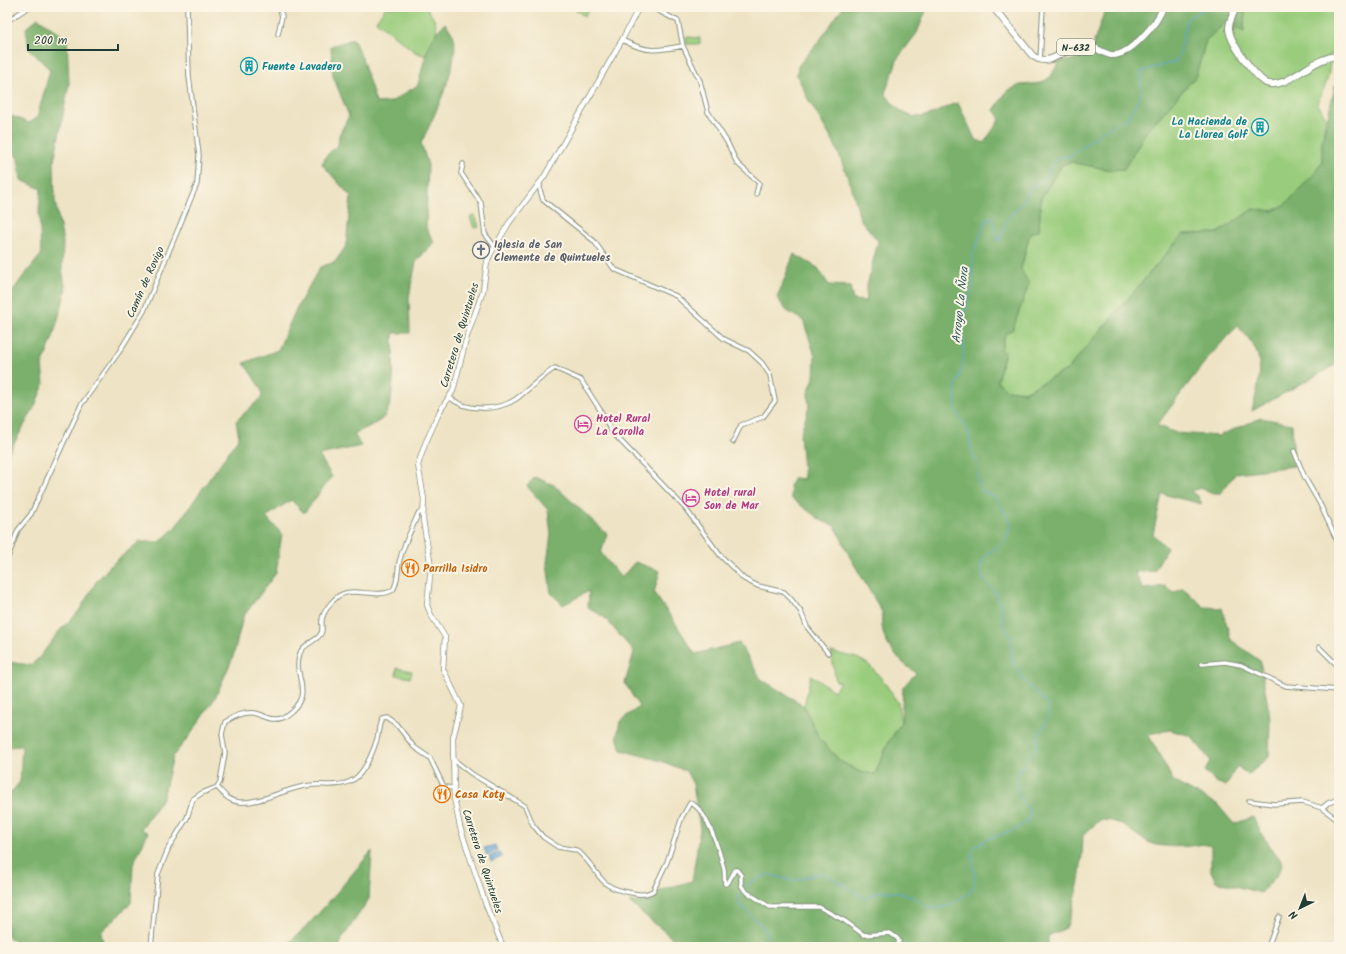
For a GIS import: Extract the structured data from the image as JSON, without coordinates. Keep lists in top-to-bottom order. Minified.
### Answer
{"streets":{"highway":["N-632"],"street":["Camín de Rovigo","Carretera de Quintueles"]},"water":["Arroyo La Ñora"],"places":{"building":["Fuente Lavadero","La Hacienda de La Llorea Golf"],"church":["Iglesia de San Clemente de Quintueles"],"hotel":["Hotel Rural La Corolla","Hotel rural Son de Mar"],"restaurant":["Parrilla Isidro","Casa Koty"]},"scale_bar":"200 m","north":"bottom left"}
